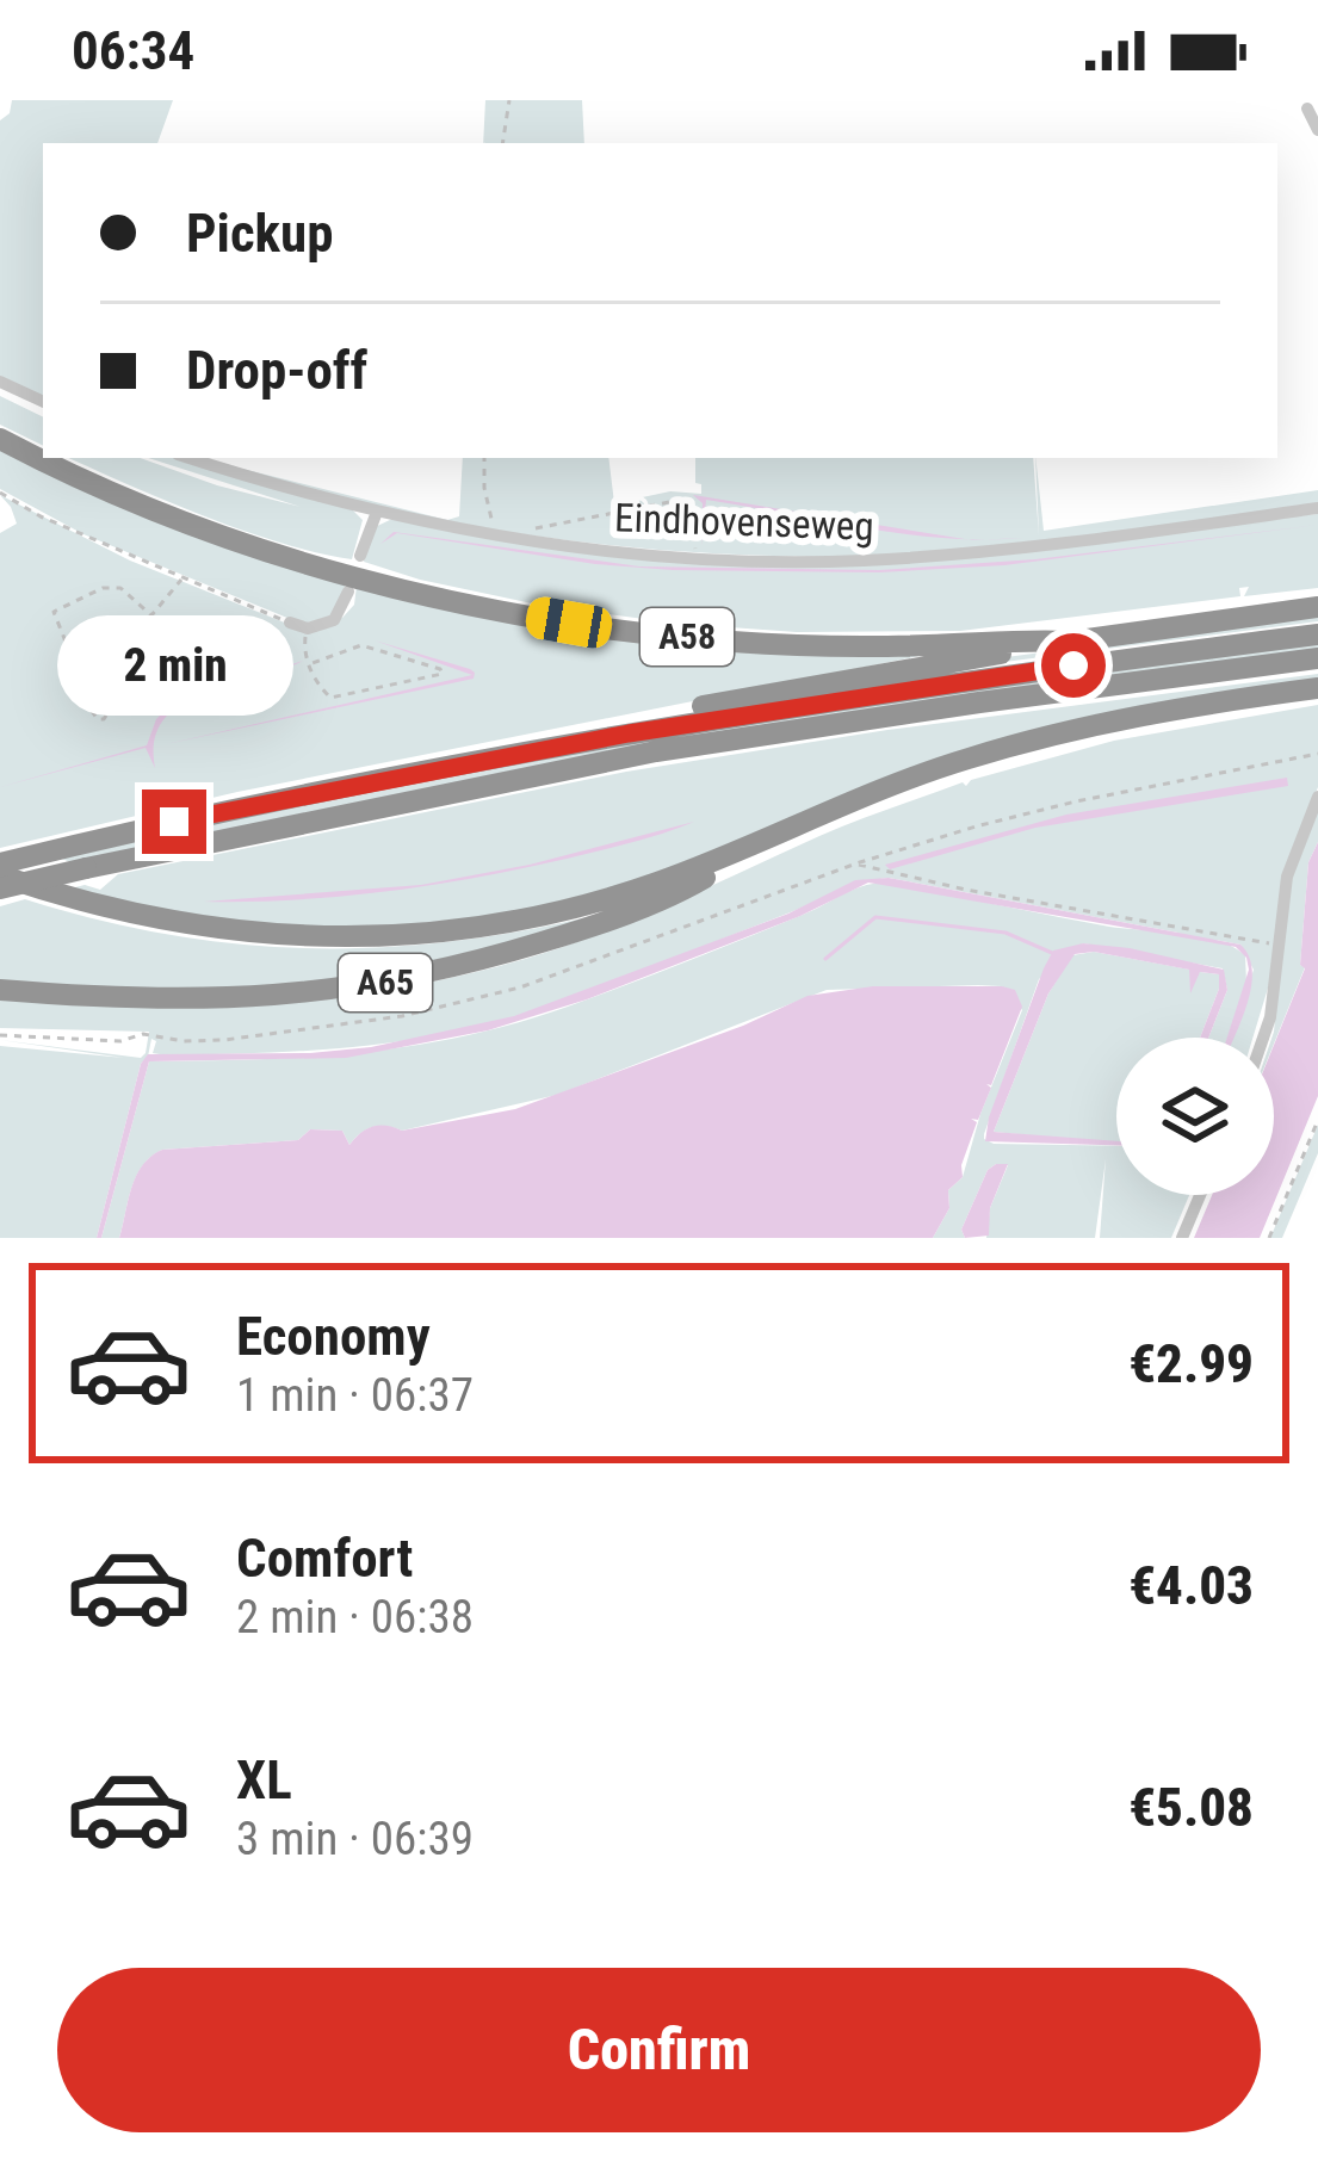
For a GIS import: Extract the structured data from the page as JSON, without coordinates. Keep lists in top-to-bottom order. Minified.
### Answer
{"streets":{"highway":["A58","A65"],"street":["Eindhovenseweg"]},"page":{"status":"06:34","banner":["Pickup","Drop-off"],"bubble":"2 min","list":[{"name":"Economy","note":"1 min · 06:37","value":"€2.99"},{"name":"Comfort","note":"2 min · 06:38","value":"€4.03"},{"name":"XL","note":"3 min · 06:39","value":"€5.08"}],"buttons":"Confirm"}}
